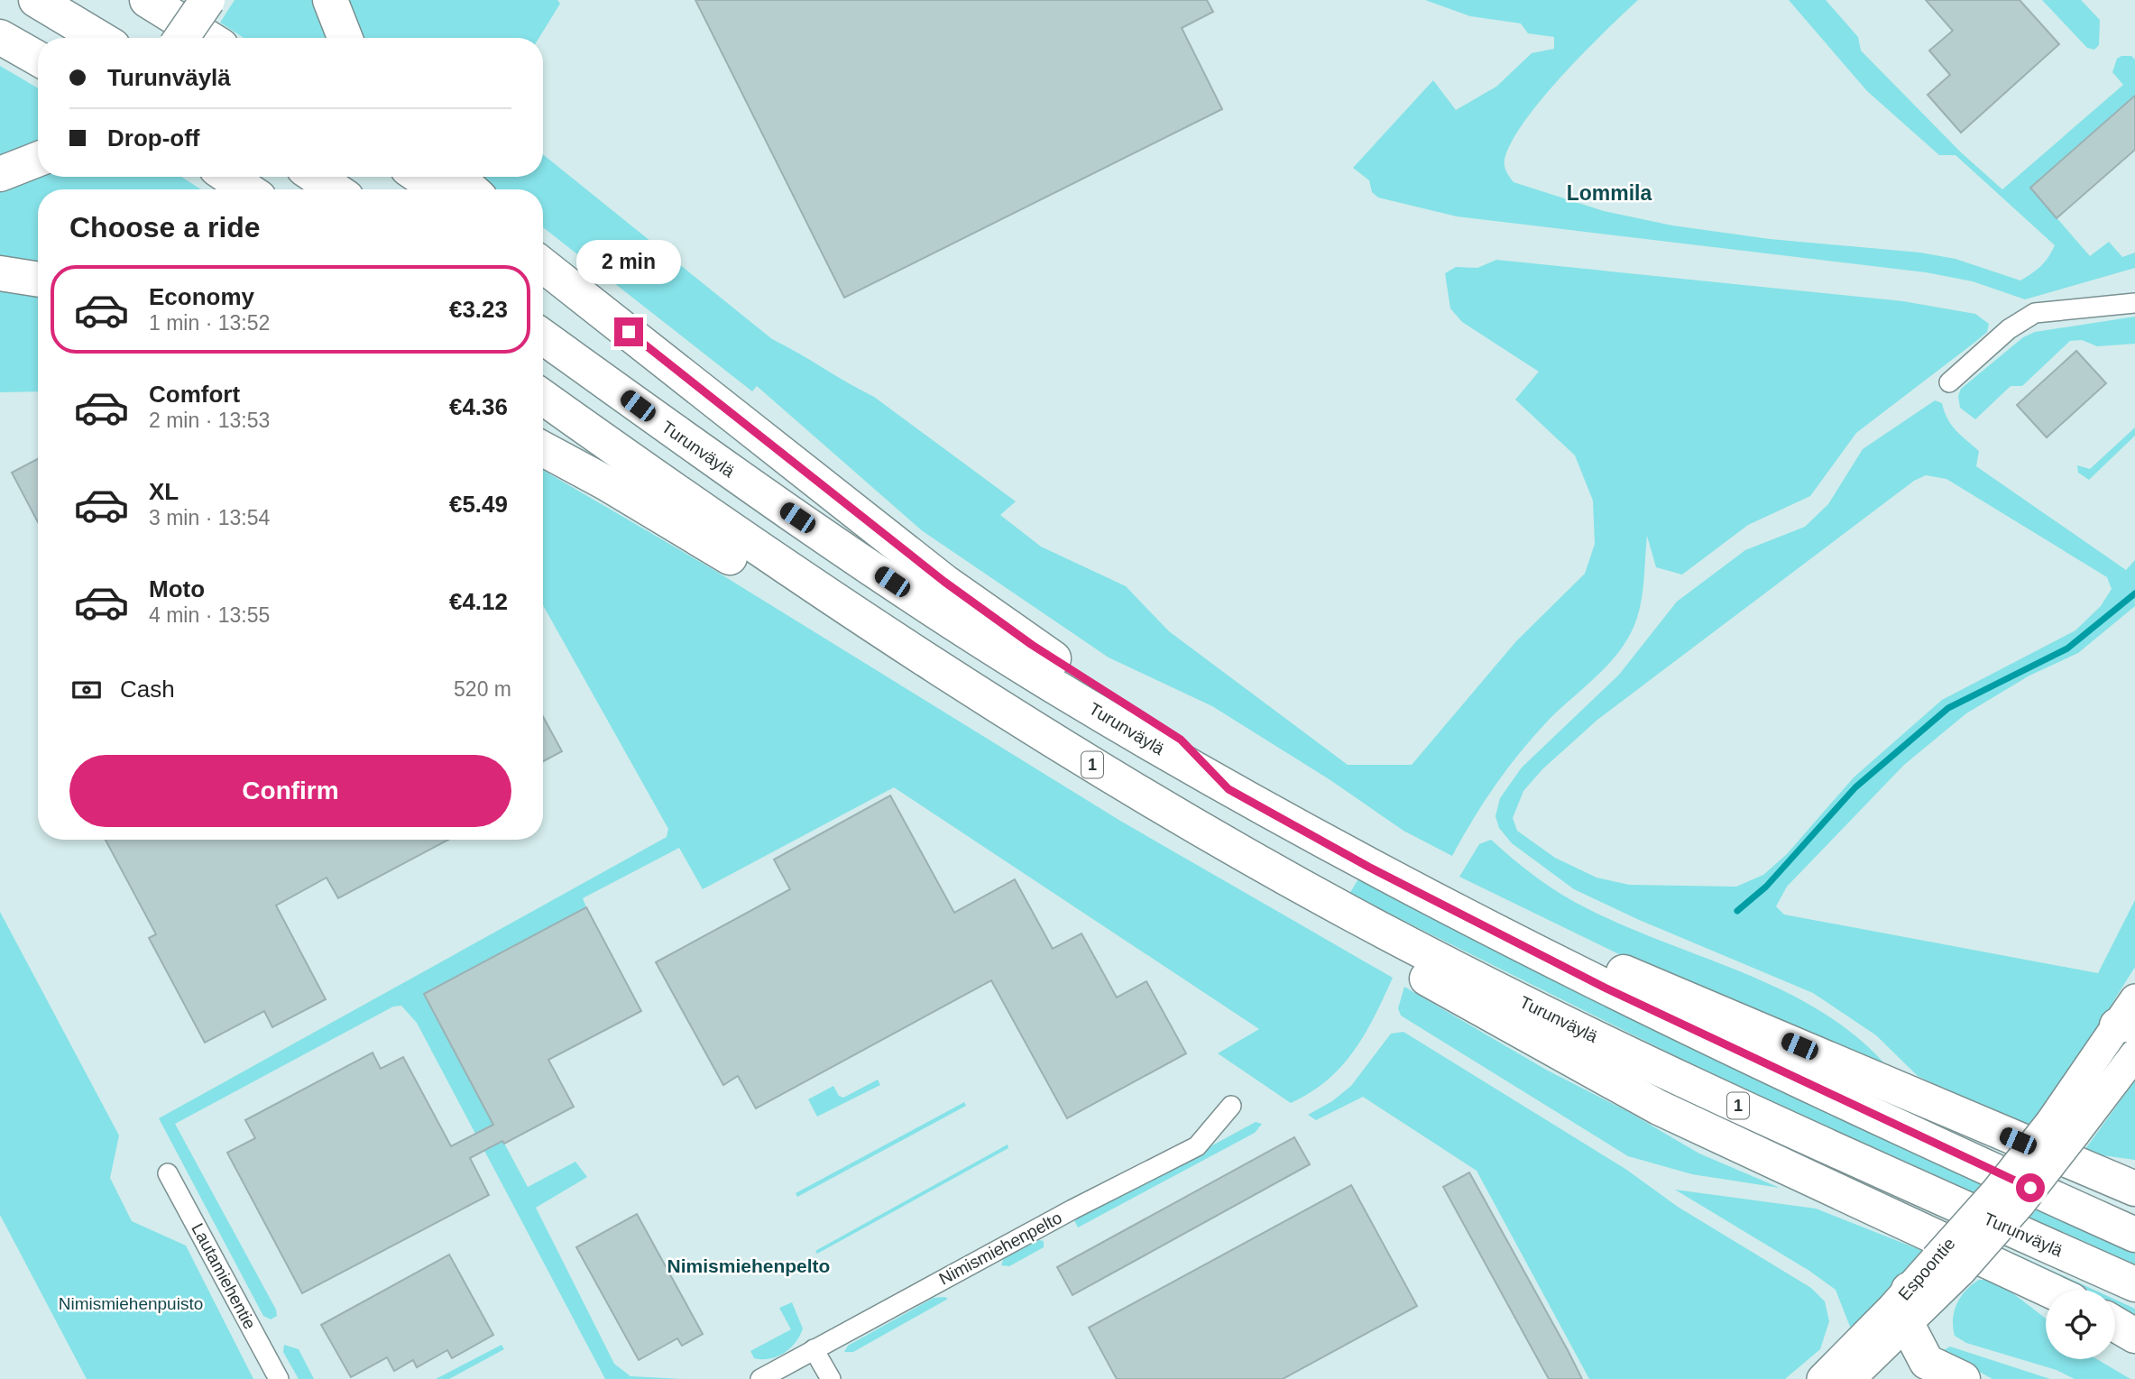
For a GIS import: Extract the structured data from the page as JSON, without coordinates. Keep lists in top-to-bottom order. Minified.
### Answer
{"streets":{"highway":["Turunväylä","1"],"main road":["Espoontie"],"street":["Nimismiehenpelto","Lautamiehentie"]},"districts":["Lommila","Nimismiehenpelto"],"parks":["Nimismiehenpuisto"],"page":{"banner":["Turunväylä","Drop-off"],"heading":"Choose a ride","bubble":"2 min","list":[{"name":"Economy","note":"1 min · 13:52","value":"€3.23"},{"name":"Comfort","note":"2 min · 13:53","value":"€4.36"},{"name":"XL","note":"3 min · 13:54","value":"€5.49"},{"name":"Moto","note":"4 min · 13:55","value":"€4.12"}],"pay":["Cash","520 m"],"buttons":"Confirm"}}
